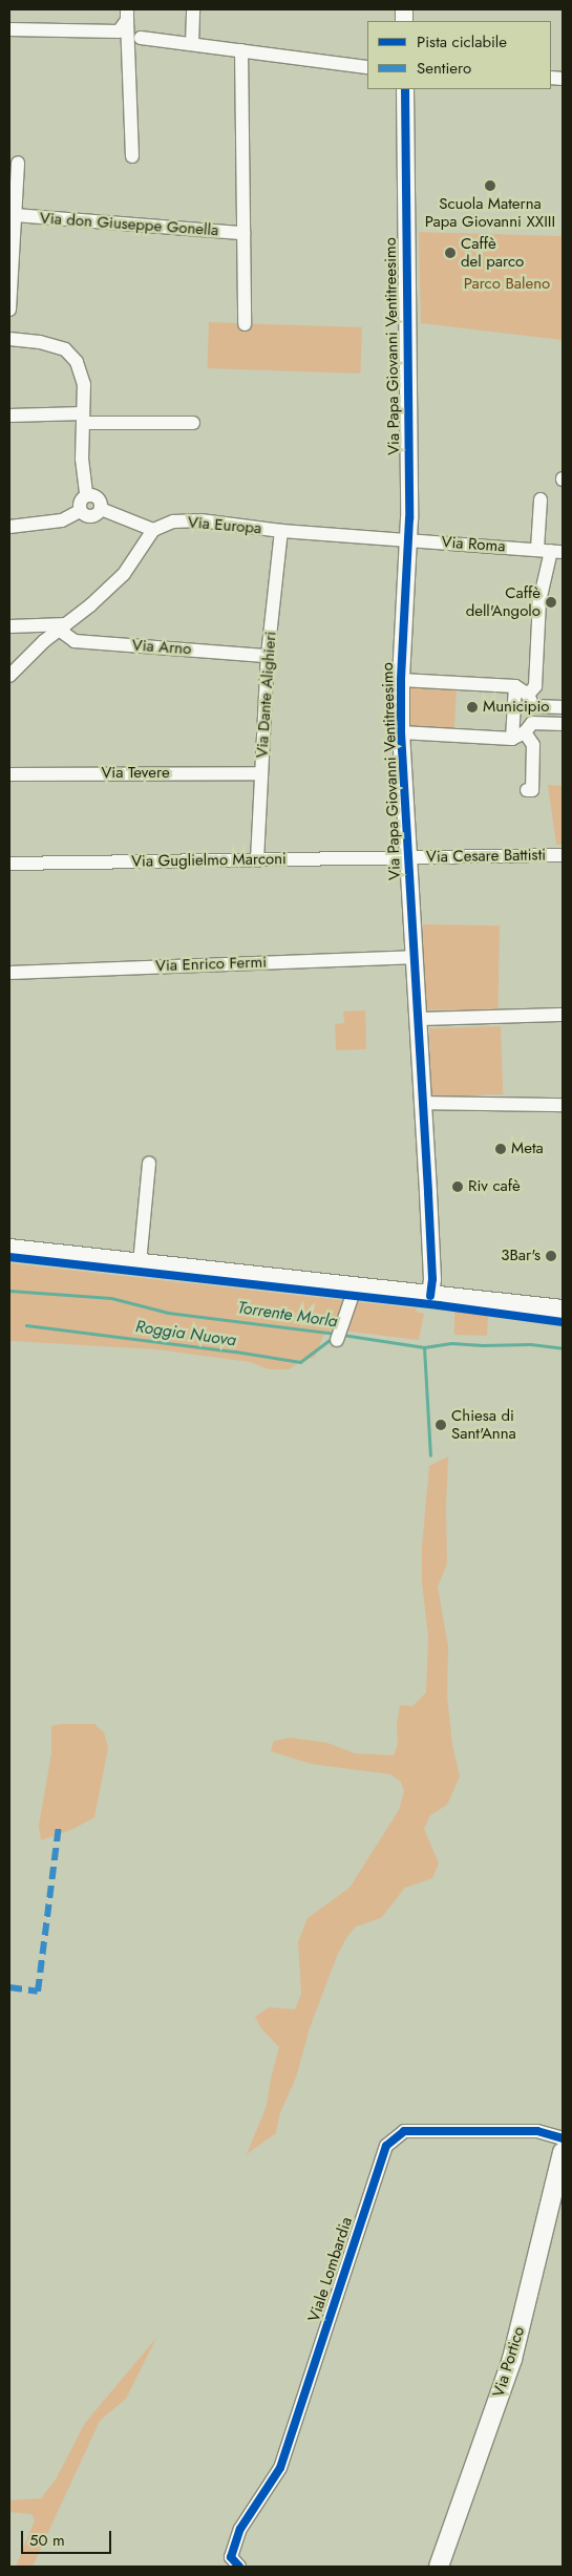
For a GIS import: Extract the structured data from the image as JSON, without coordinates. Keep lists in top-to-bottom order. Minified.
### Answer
{"streets":{"main road":["Via Portico"],"street":["Via don Giuseppe Gonella","Via Papa Giovanni Ventitreesimo","Via Europa","Via Roma","Via Arno","Via Dante Alighieri","Via Tevere","Via Cesare Battisti","Via Guglielmo Marconi","Via Enrico Fermi","Viale Lombardia"]},"crossings":[["Via Papa Giovanni Ventitreesimo","Via Europa"],["Via Papa Giovanni Ventitreesimo","Via Roma"],["Via Papa Giovanni Ventitreesimo","Via Cesare Battisti"],["Via Papa Giovanni Ventitreesimo","Via Guglielmo Marconi"],["Via Papa Giovanni Ventitreesimo","Via Enrico Fermi"],["Via Europa","Via Roma"],["Via Europa","Via Dante Alighieri"],["Via Arno","Via Dante Alighieri"],["Via Dante Alighieri","Via Tevere"],["Via Dante Alighieri","Via Guglielmo Marconi"],["Via Cesare Battisti","Via Guglielmo Marconi"]],"water":["Torrente Morla","Roggia Nuova"],"parks":["Parco Baleno"],"places":["Scuola Materna Papa Giovanni XXIII","Caffè del parco","Caffè dell'Angolo","Municipio","Meta","Riv cafè","3Bar's","Chiesa di Sant'Anna"],"legend":["Pista ciclabile","Sentiero"],"scale_bar":"50 m"}
